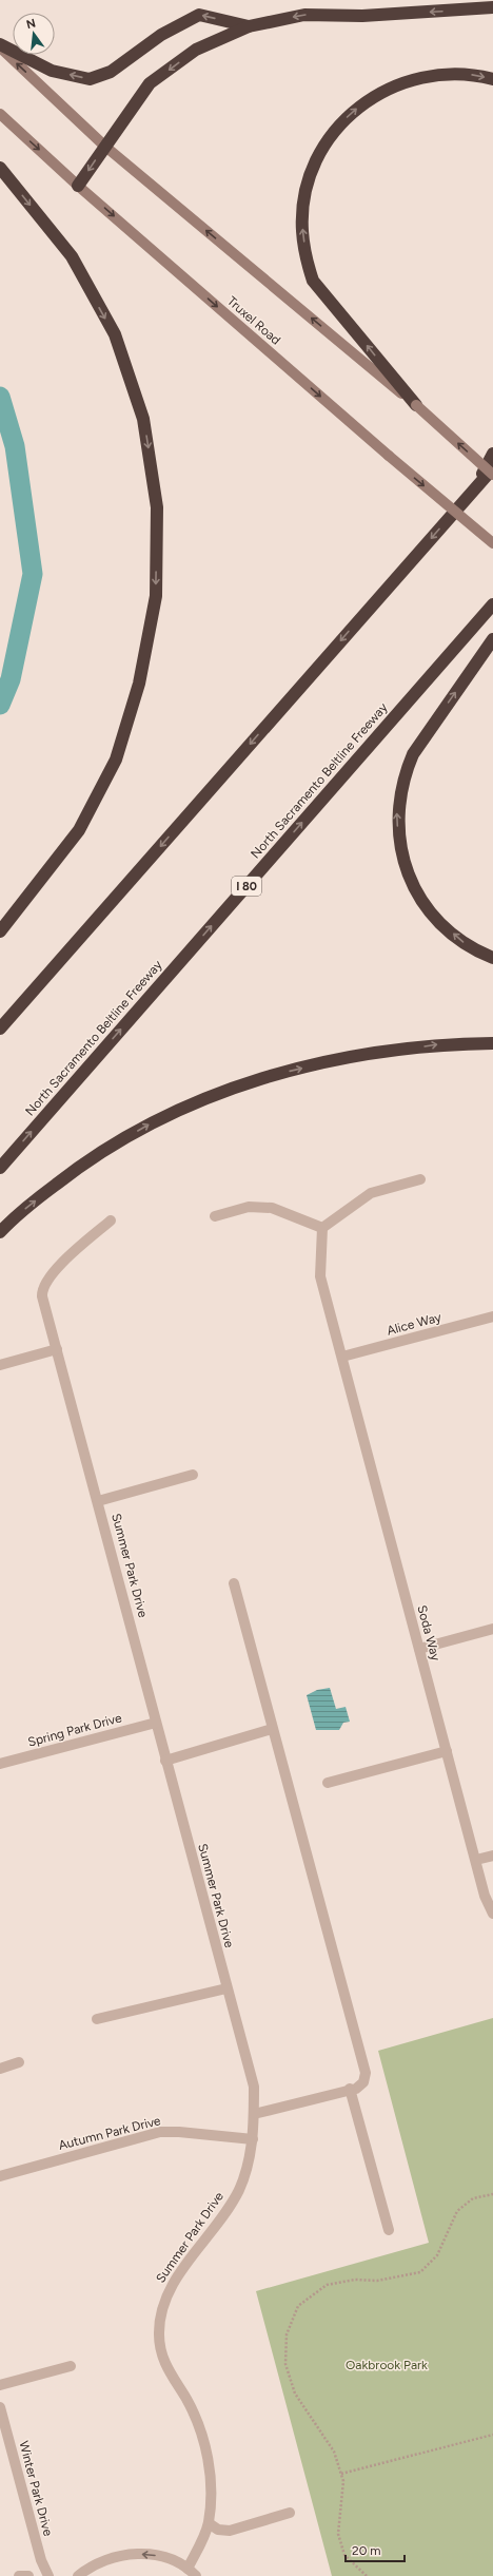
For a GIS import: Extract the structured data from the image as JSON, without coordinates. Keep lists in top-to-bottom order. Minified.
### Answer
{"streets":{"highway":["North Sacramento Beltline Freeway","I 80"],"main road":["Truxel Road"],"street":["Alice Way","Summer Park Drive","Soda Way","Spring Park Drive","Autumn Park Drive","Winter Park Drive"]},"crossings":[["Alice Way","Soda Way"],["Summer Park Drive","Spring Park Drive"],["Summer Park Drive","Autumn Park Drive"]],"parks":["Oakbrook Park"],"scale_bar":"20 m","north":"top"}
